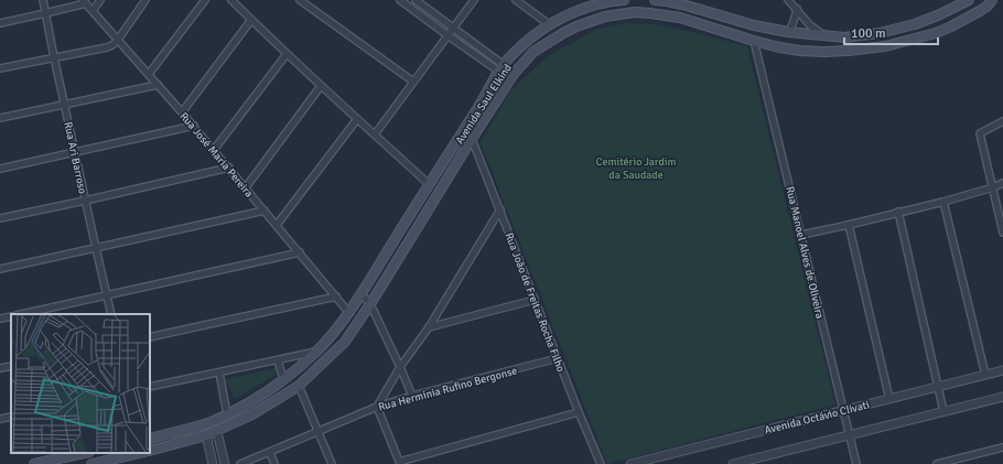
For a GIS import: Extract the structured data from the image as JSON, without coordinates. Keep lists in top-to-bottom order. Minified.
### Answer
{"streets":{"main road":["Avenida Saul Elkind"],"street":["Rua José Maria Pereira","Rua Ari Barroso","Rua Manoel Alves de Oliveira","Rua João de Freitas Rocha Filho","Rua Hermínia Rufino Bergonse","Avenida Octávio Clivati"]},"crossings":[["Avenida Saul Elkind","Rua José Maria Pereira"],["Avenida Saul Elkind","Rua Manoel Alves de Oliveira"],["Avenida Saul Elkind","Rua João de Freitas Rocha Filho"],["Rua Manoel Alves de Oliveira","Avenida Octávio Clivati"],["Rua João de Freitas Rocha Filho","Rua Hermínia Rufino Bergonse"]],"parks":["Cemitério Jardim da Saudade"],"scale_bar":"100 m"}
